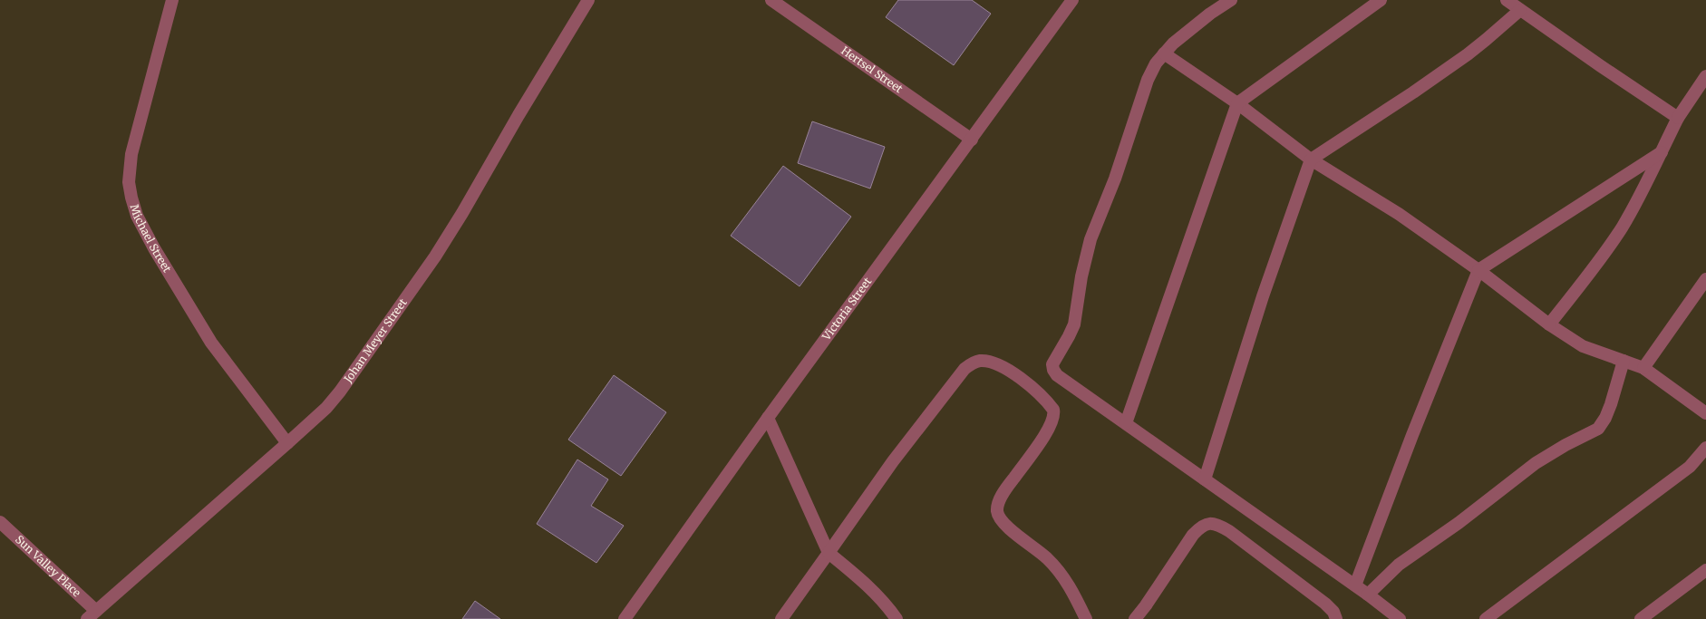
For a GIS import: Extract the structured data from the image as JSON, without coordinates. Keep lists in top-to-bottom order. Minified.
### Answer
{"streets":{"street":["Hertsel Street","Michael Street","Victoria Street","Johan Meyer Street","Sun Valley Place"]},"crossings":[["Hertsel Street","Victoria Street"],["Michael Street","Johan Meyer Street"],["Johan Meyer Street","Sun Valley Place"]]}
